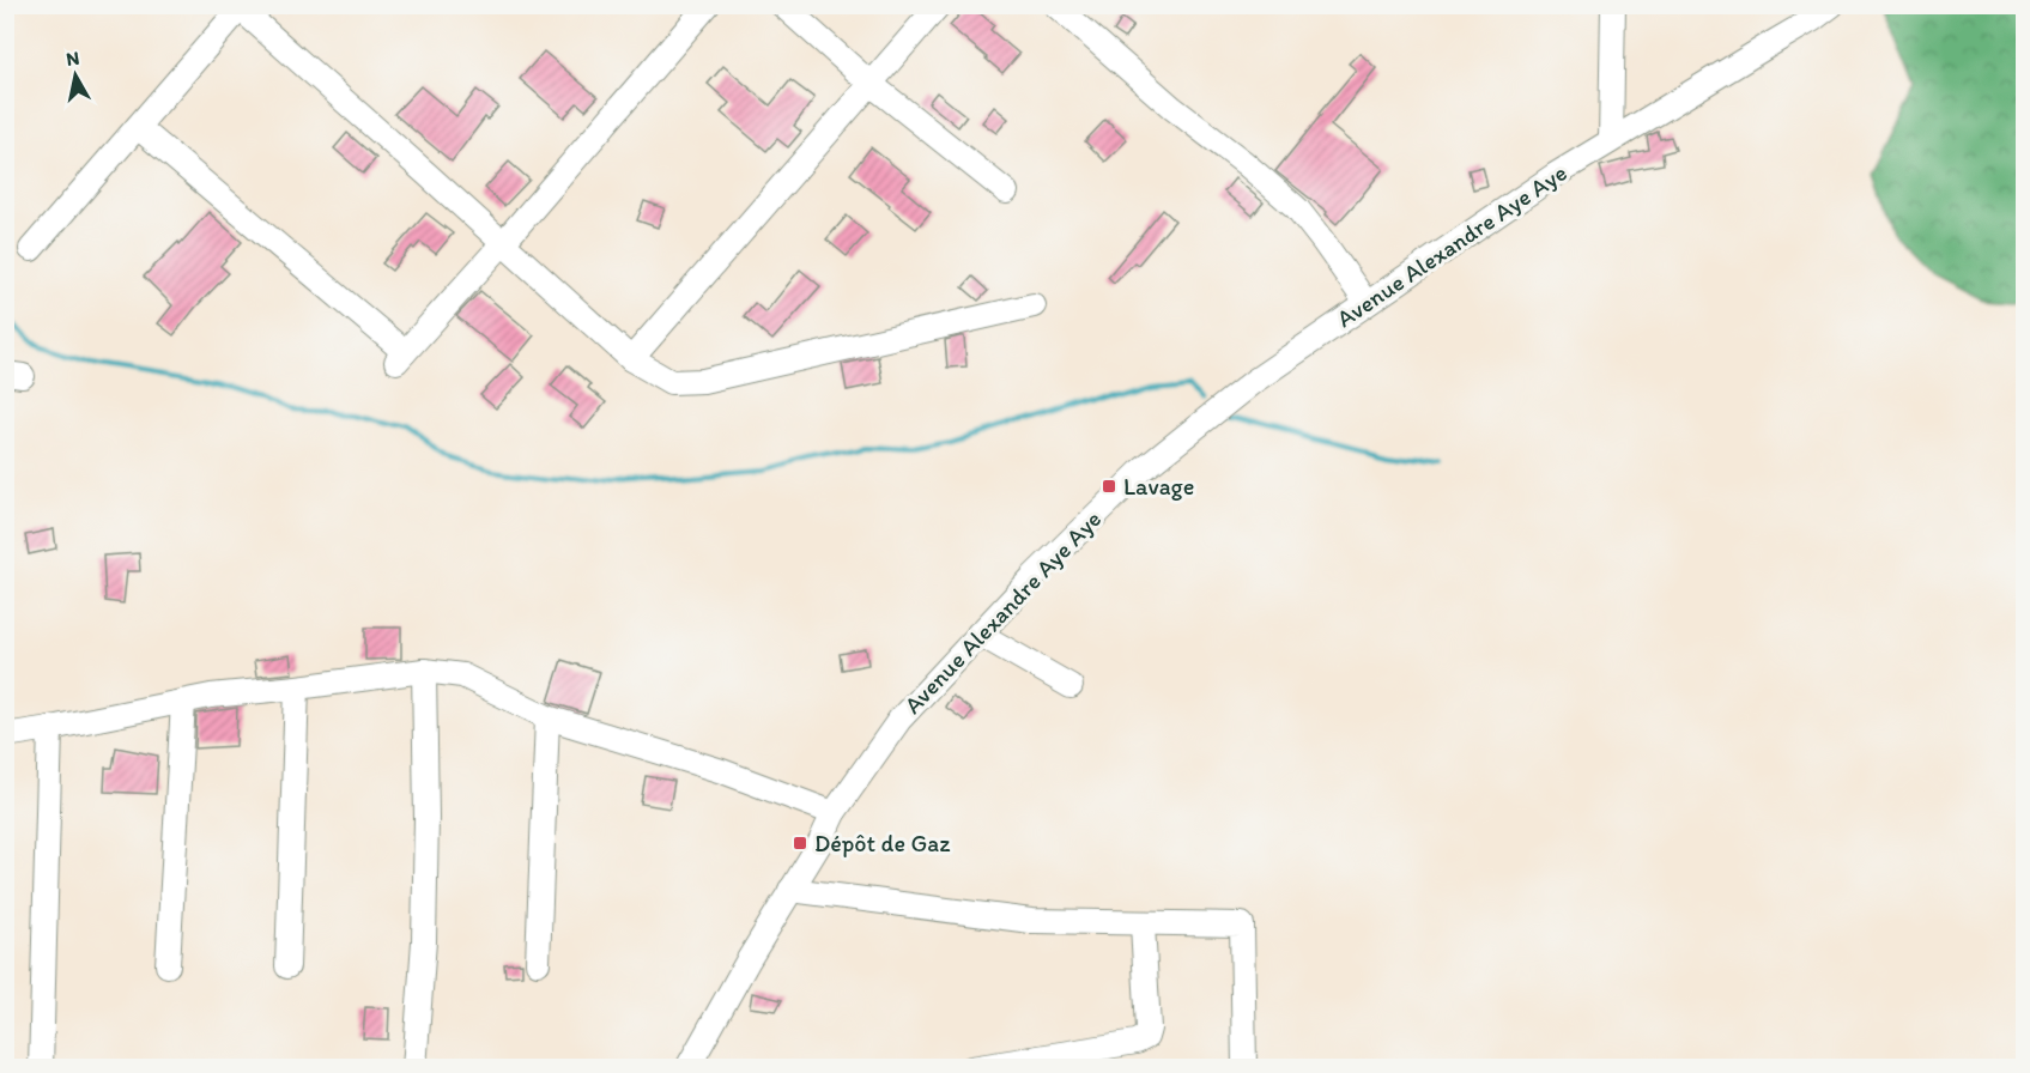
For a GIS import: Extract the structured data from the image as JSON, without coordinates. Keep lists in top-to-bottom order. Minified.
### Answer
{"streets":{"street":["Avenue Alexandre Aye Aye"]},"places":{"transit":["Lavage","Dépôt de Gaz"]},"north":"top"}
